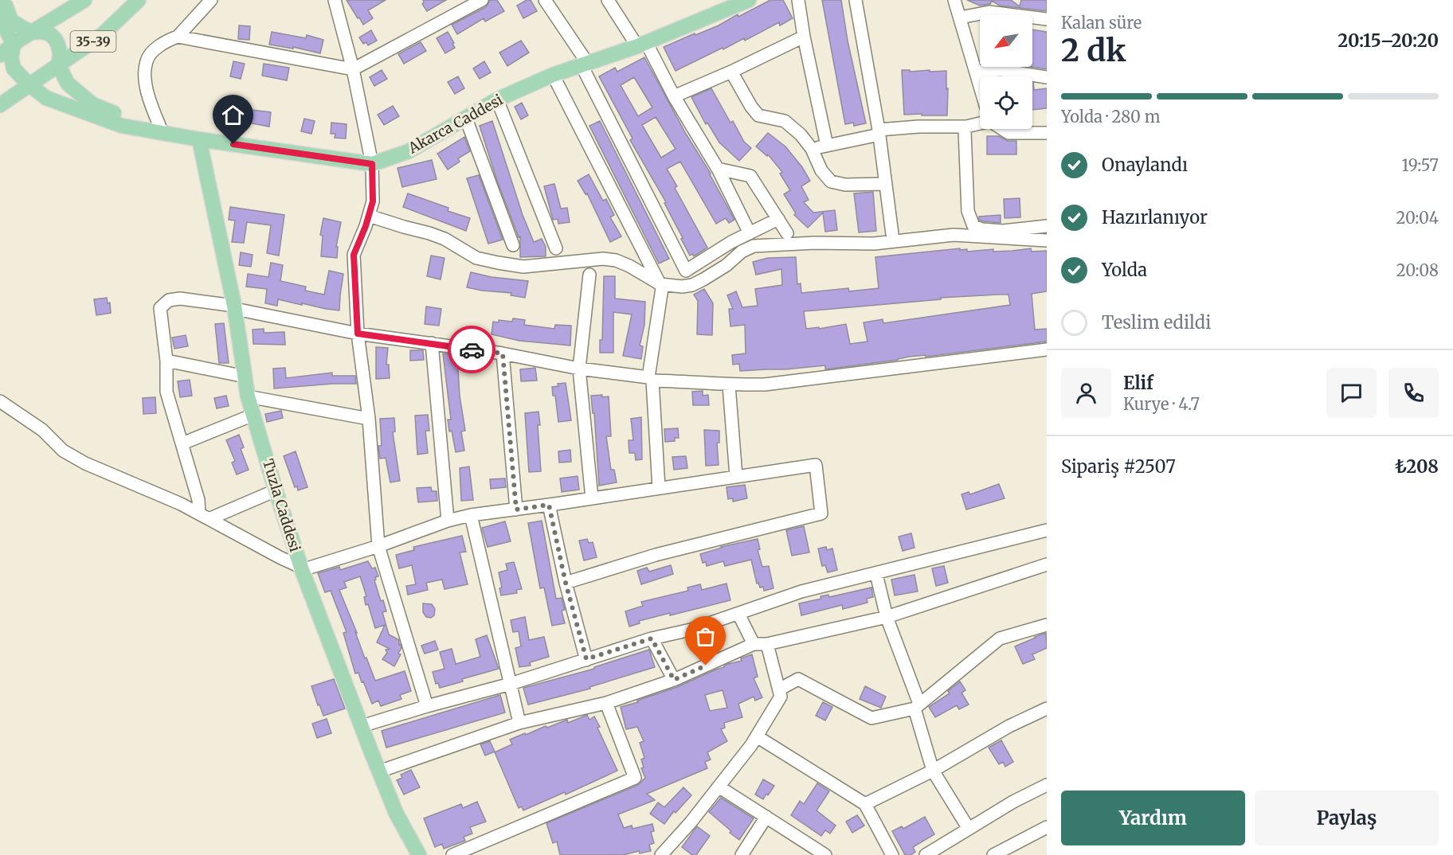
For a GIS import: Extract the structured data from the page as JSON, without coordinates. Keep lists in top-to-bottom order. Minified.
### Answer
{"streets":{"main road":["35-39","Akarca Caddesi","Tuzla Caddesi"]},"crossings":[["35-39","Akarca Caddesi"],["Akarca Caddesi","Tuzla Caddesi"]],"north":"bottom left","page":{"heading":["2 dk","Kalan süre","20:15–20:20"],"panel":["Elif","Kurye · 4.7","Sipariş #2507","₺208"],"bar":"Yolda · 280 m","list":[["Onaylandı","19:57"],["Hazırlanıyor","20:04"],["Yolda","20:08"],"Teslim edildi"],"buttons":["Yardım","Paylaş"]}}
